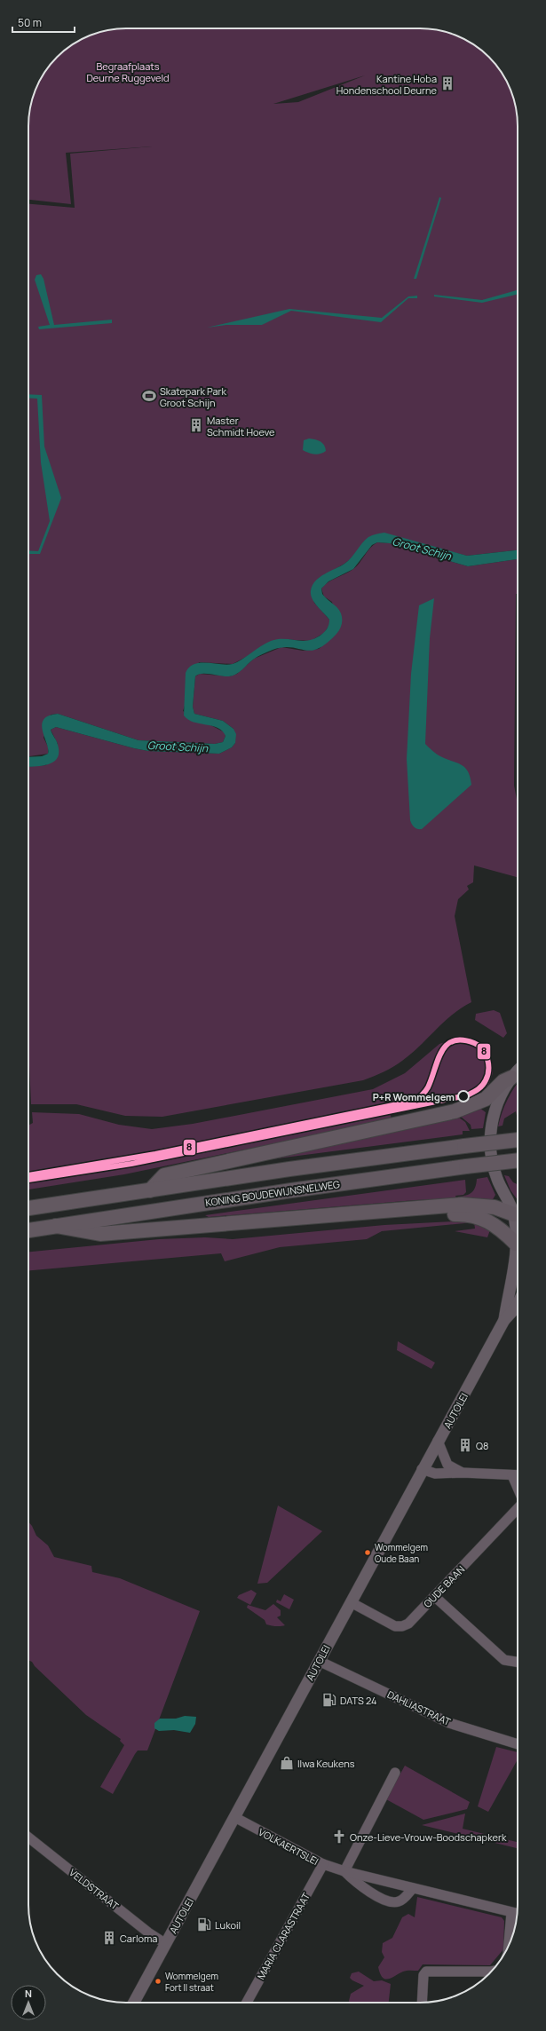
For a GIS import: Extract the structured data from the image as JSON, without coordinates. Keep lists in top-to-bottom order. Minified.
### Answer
{"streets":{"highway":["KONING BOUDEWIJNSNELWEG"],"main road":["AUTOLEI"],"street":["OUDE BAAN","DAHLIASTRAAT","VOLKAERTSLEI","VELDSTRAAT","MARIA CLARASTRAAT"]},"crossings":[["AUTOLEI","OUDE BAAN"],["AUTOLEI","DAHLIASTRAAT"],["AUTOLEI","VOLKAERTSLEI"],["AUTOLEI","VELDSTRAAT"],["VOLKAERTSLEI","MARIA CLARASTRAAT"]],"water":["Groot Schijn"],"parks":["Begraafplaats Deurne Ruggeveld"],"places":{"building":["Kantine Hoba Hondenschool Deurne","Master Schmidt Hoeve","Q8","Carloma"],"sports":["Skatepark Park Groot Schijn"],"other":["P+R Wommelgem","Wommelgem Oude Baan","Wommelgem Fort II straat"],"fuel station":["DATS 24","Lukoil"],"shop":["Ilwa Keukens"],"church":["Onze-Lieve-Vrouw-Boodschapkerk"]},"lines":["transit line 8"],"scale_bar":"50 m","north":"top"}
